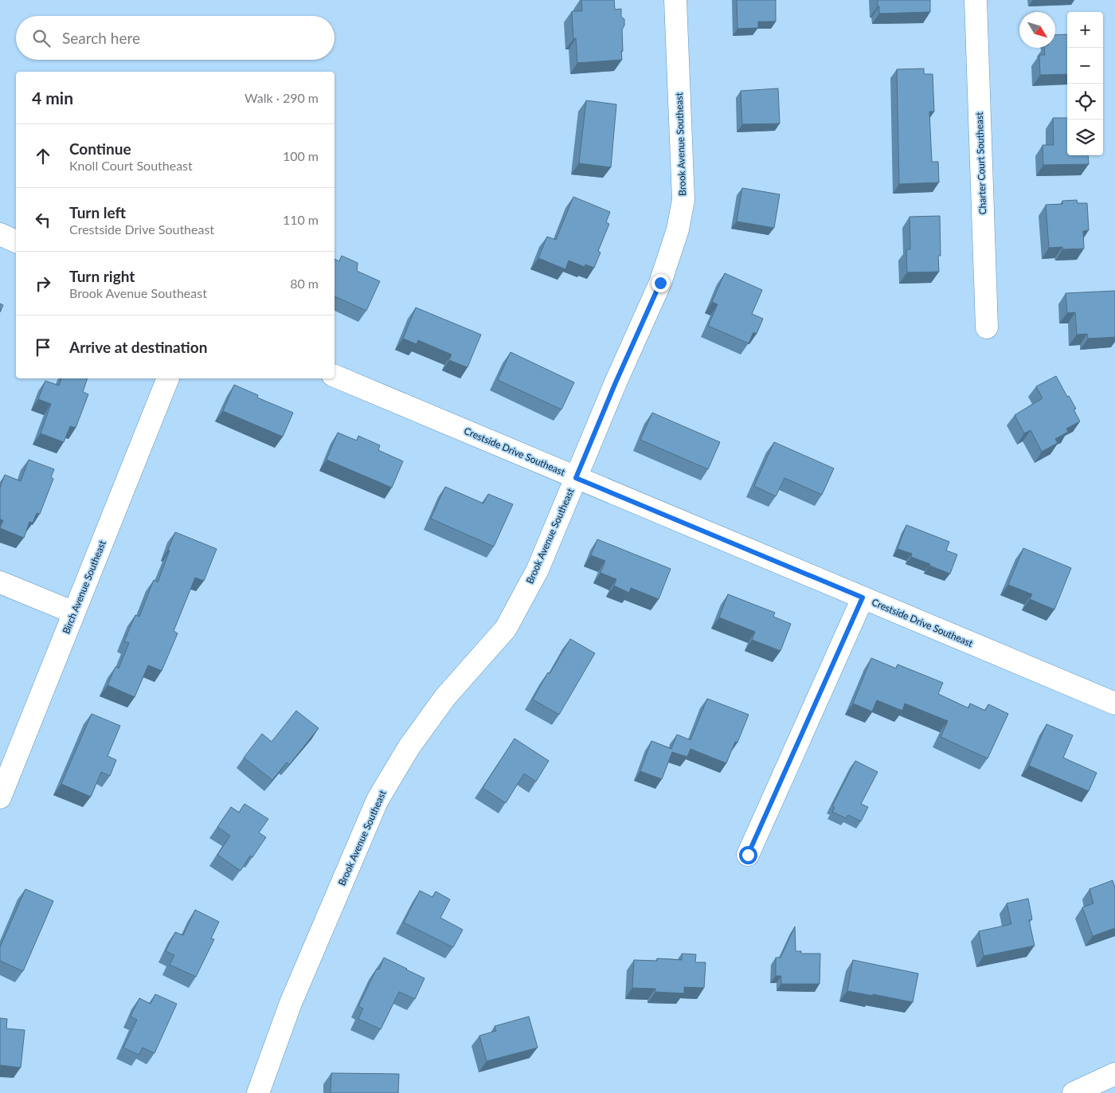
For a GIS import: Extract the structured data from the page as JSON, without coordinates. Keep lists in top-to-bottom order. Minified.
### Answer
{"streets":{"street":["Brook Avenue Southeast","Charter Court Southeast","Crestside Drive Southeast","Birch Avenue Southeast"]},"crossings":[["Brook Avenue Southeast","Crestside Drive Southeast"]],"north":"bottom right","page":{"map_buttons":["+","−"],"search":"Search here","heading":["4 min","Walk · 290 m"],"list":[["Continue","Knoll Court Southeast","100 m"],["Turn left","Crestside Drive Southeast","110 m"],["Turn right","Brook Avenue Southeast","80 m"],"Arrive at destination"]}}
